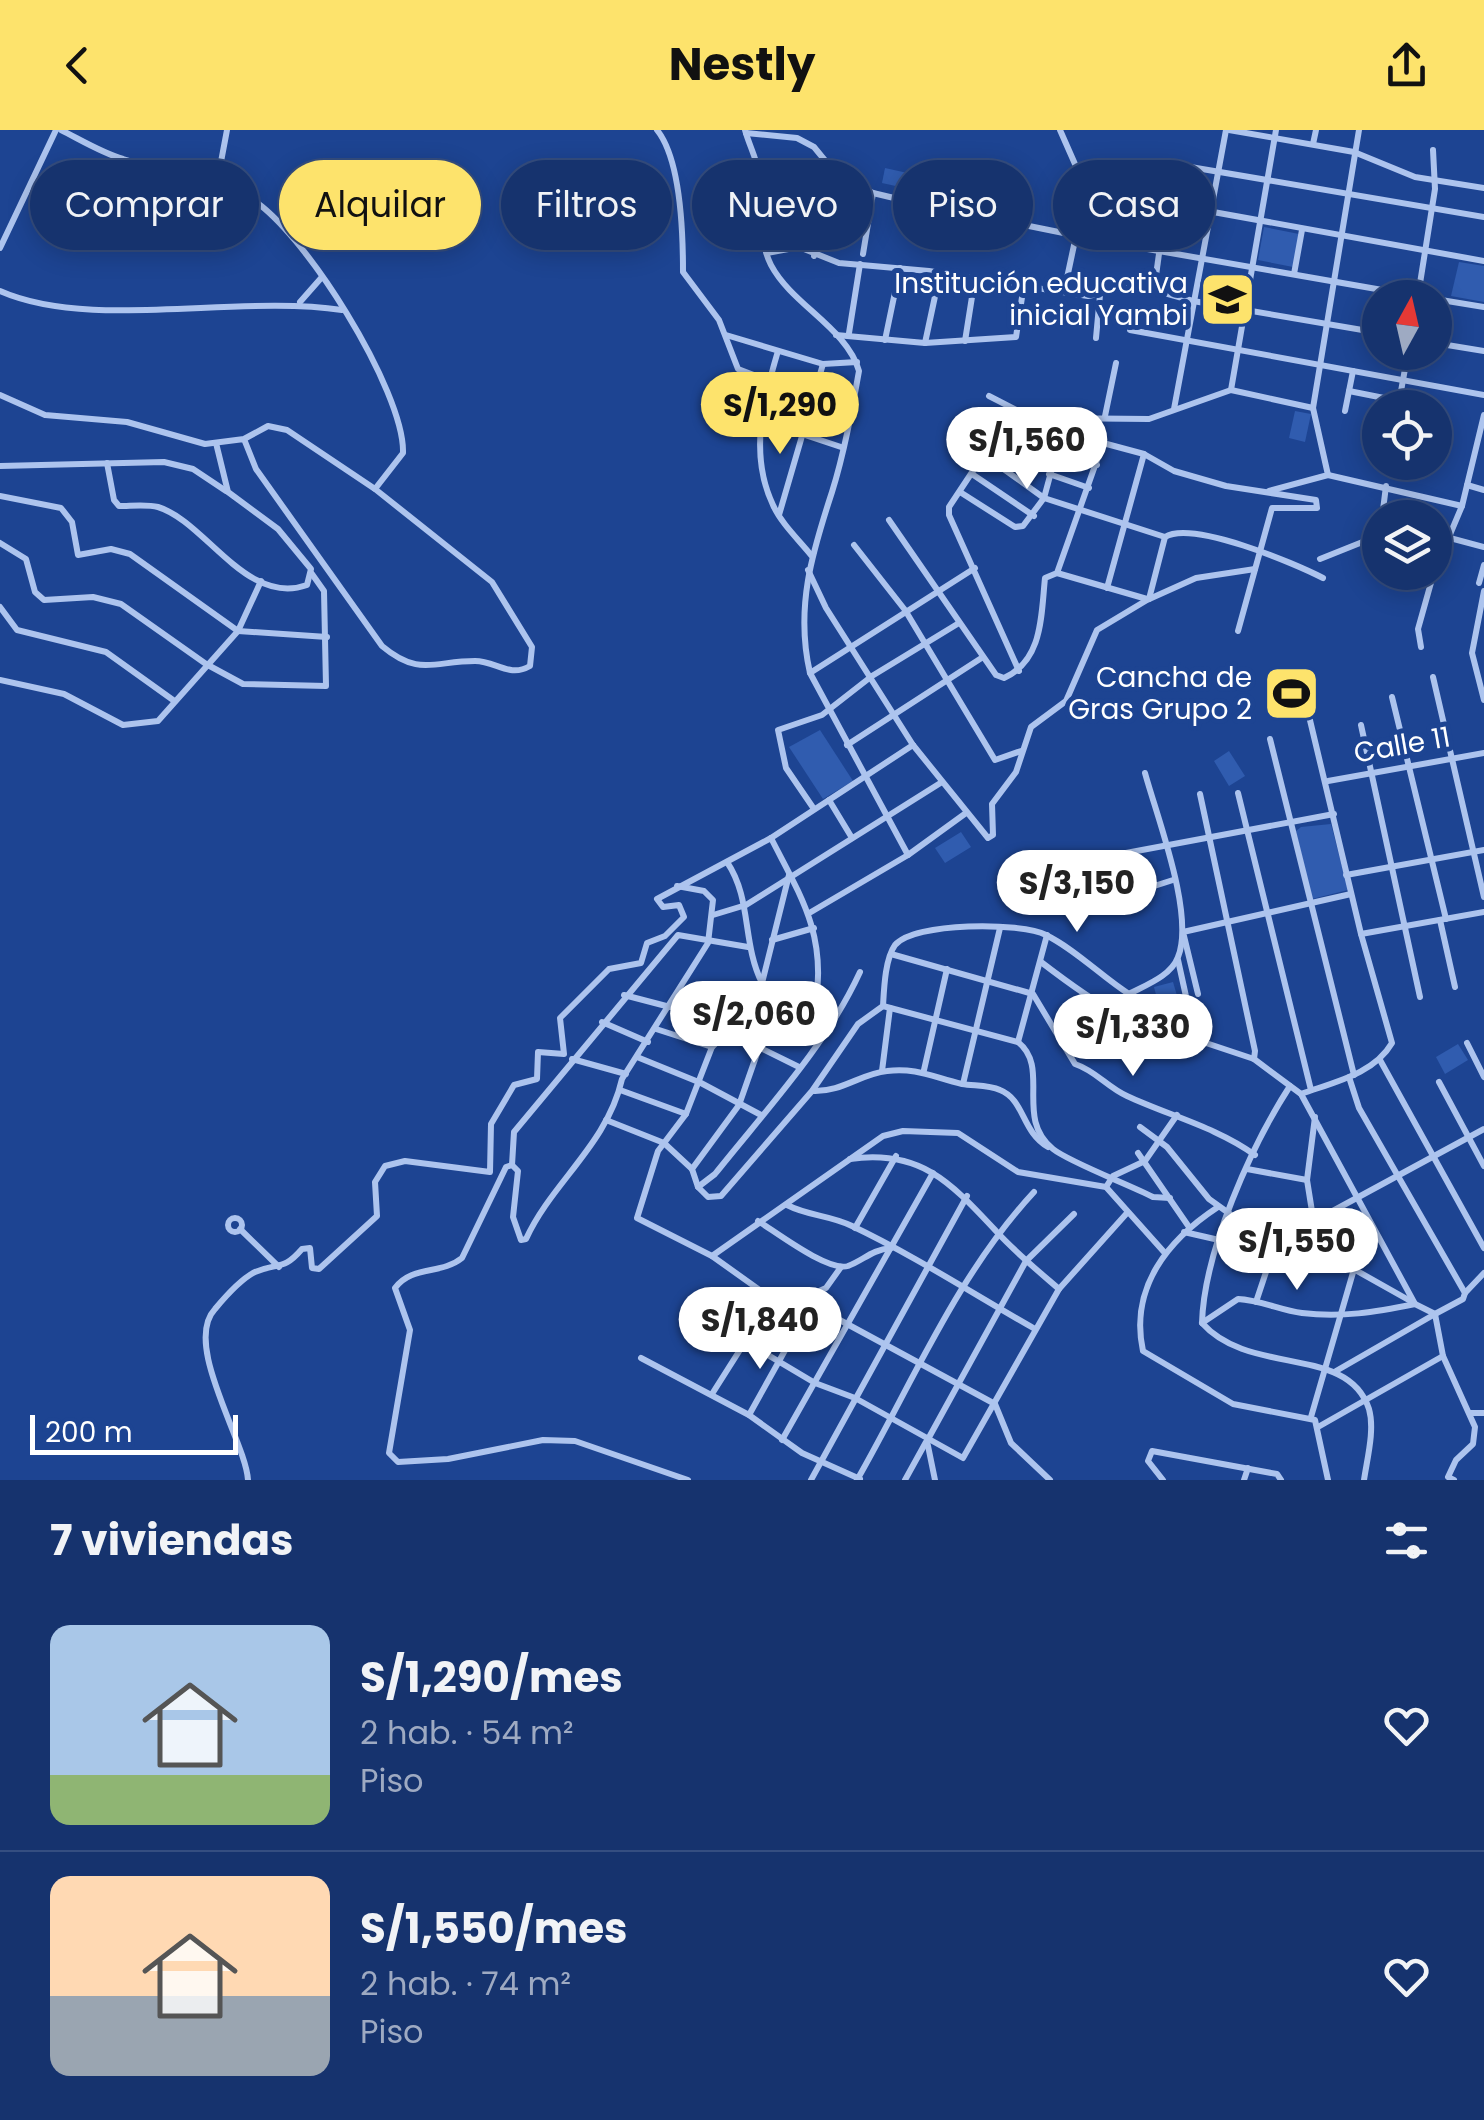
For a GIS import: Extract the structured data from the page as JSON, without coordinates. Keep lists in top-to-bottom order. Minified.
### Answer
{"streets":{"street":["Calle 11"]},"places":{"school or university":["Institución educativa inicial Yambi"],"sports":["Cancha de Gras Grupo 2"]},"scale_bar":"200 m","north":"top","page":{"header":"Nestly","chip":["Comprar","Alquilar","Filtros","Nuevo","Piso","Casa"],"price":["S/1,290","S/1,560","S/3,150","S/2,060","S/1,330","S/1,550","S/1,840"],"scale":"200 m","heading":"7 viviendas","list":[{"name":"S/1,290/mes","note":"2 hab. · 54 m² · Piso"},{"name":"S/1,550/mes","note":"2 hab. · 74 m² · Piso"}]}}
